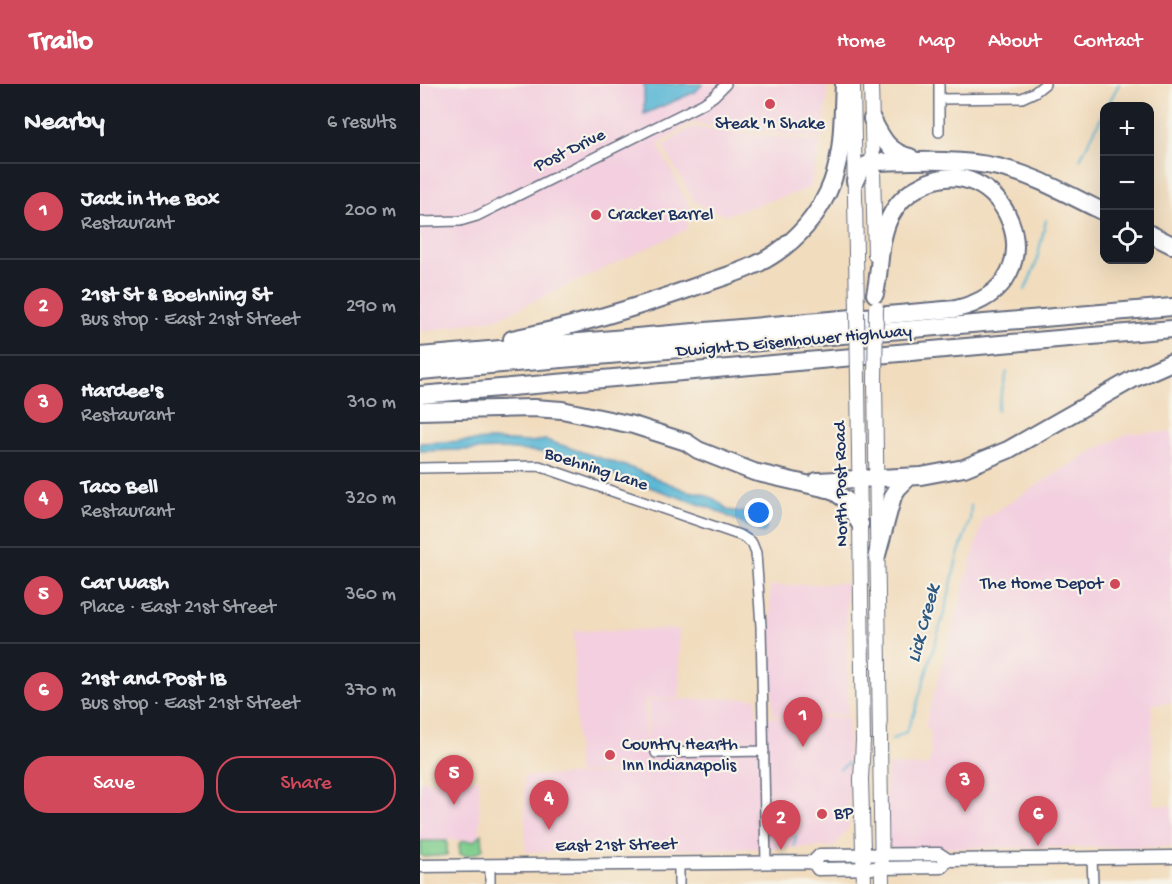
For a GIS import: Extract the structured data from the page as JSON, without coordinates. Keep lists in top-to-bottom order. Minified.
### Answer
{"streets":{"highway":["Dwight D Eisenhower Highway"],"main road":["North Post Road","East 21st Street"],"street":["Post Drive","Boehning Lane"]},"crossings":[["North Post Road","East 21st Street"]],"water":["Lick Creek"],"places":["Steak 'n Shake","Cracker Barrel","The Home Depot","Country Hearth Inn Indianapolis","BP"],"page":{"header":"Trailo","nav":["Home","Map","About","Contact"],"heading":["Nearby","6 results"],"map_buttons":["+","−"],"list":[{"mark":"1","name":"Jack in the Box","note":"Restaurant","value":"200 m"},{"mark":"2","name":"21st St & Boehning St","note":"Bus stop · East 21st Street","value":"290 m"},{"mark":"3","name":"Hardee's","note":"Restaurant","value":"310 m"},{"mark":"4","name":"Taco Bell","note":"Restaurant","value":"320 m"},{"mark":"5","name":"Car Wash","note":"Place · East 21st Street","value":"360 m"},{"mark":"6","name":"21st and Post IB","note":"Bus stop · East 21st Street","value":"370 m"}],"pins":["1","5","3","4","6","2"],"buttons":["Save","Share"]}}
